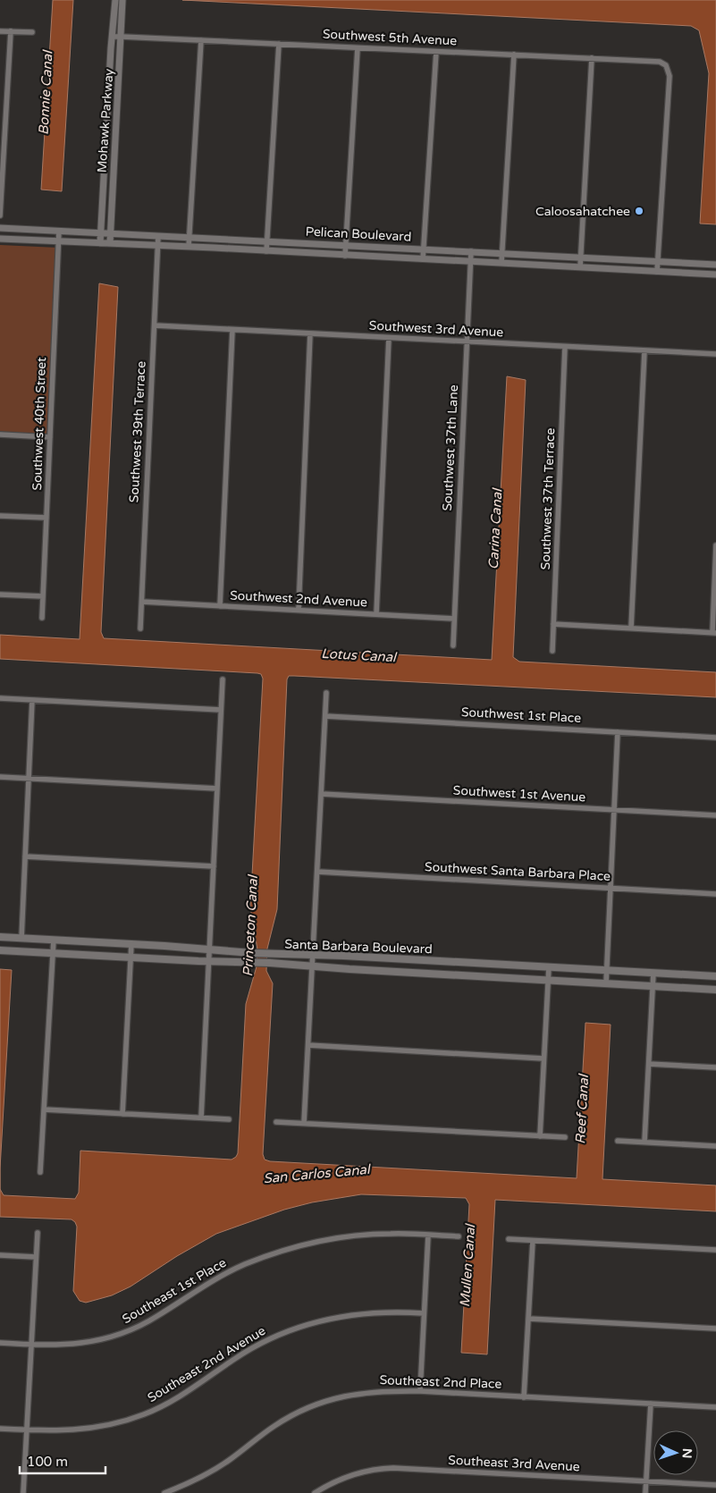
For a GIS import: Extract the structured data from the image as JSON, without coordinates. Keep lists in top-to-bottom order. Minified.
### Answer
{"streets":{"main road":["Santa Barbara Boulevard"],"street":["Southwest 5th Avenue","Mohawk Parkway","Pelican Boulevard","Southwest 3rd Avenue","Southwest 40th Street","Southwest 39th Terrace","Southwest 37th Lane","Southwest 37th Terrace","Southwest 2nd Avenue","Southwest 1st Place","Southwest 1st Avenue","Southwest Santa Barbara Place","Southeast 1st Place","Southeast 2nd Avenue","Southeast 2nd Place","Southeast 3rd Avenue"]},"crossings":[["Southwest 5th Avenue","Mohawk Parkway"],["Southwest 5th Avenue","Pelican Boulevard"],["Mohawk Parkway","Pelican Boulevard"],["Pelican Boulevard","Southwest 40th Street"],["Pelican Boulevard","Southwest 39th Terrace"],["Pelican Boulevard","Southwest 37th Lane"],["Southwest 3rd Avenue","Southwest 39th Terrace"],["Southwest 3rd Avenue","Southwest 37th Lane"],["Southwest 3rd Avenue","Southwest 37th Terrace"],["Southwest 39th Terrace","Southwest 2nd Avenue"],["Southwest 37th Lane","Southwest 2nd Avenue"]],"water":["Bonnie Canal","Carina Canal","Lotus Canal","Princeton Canal","Reef Canal","San Carlos Canal","Mullen Canal"],"places":["Caloosahatchee"],"scale_bar":"100 m","north":"right"}
